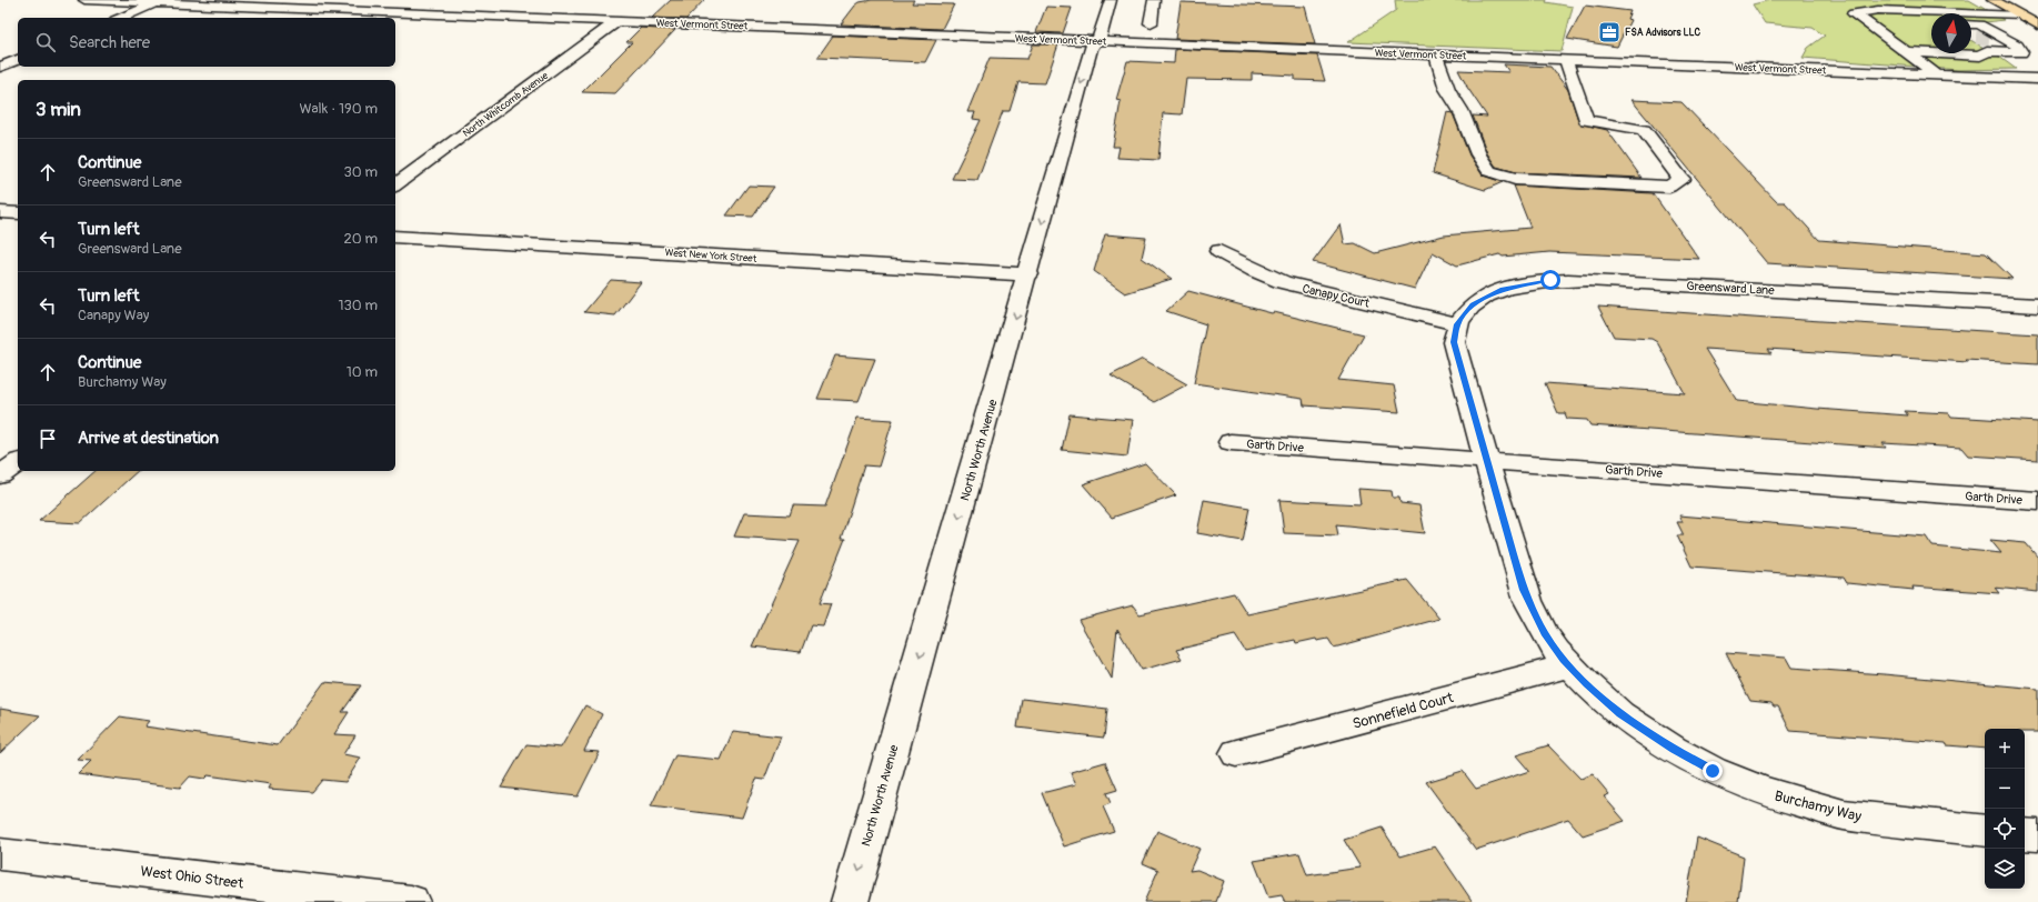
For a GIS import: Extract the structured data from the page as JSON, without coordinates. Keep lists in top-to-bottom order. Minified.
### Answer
{"streets":{"street":["West Vermont Street","North Whitcomb Avenue","West New York Street","Greensward Lane","Canapy Court","Garth Drive","North Worth Avenue","Sonnefield Court","Burchamy Way","West Ohio Street"]},"crossings":[["West Vermont Street","North Whitcomb Avenue"],["West Vermont Street","North Worth Avenue"],["West New York Street","North Worth Avenue"],["Greensward Lane","Canapy Court"],["Greensward Lane","Burchamy Way"],["Canapy Court","Burchamy Way"],["Garth Drive","Burchamy Way"],["Sonnefield Court","Burchamy Way"]],"one_way":["North Worth Avenue"],"places":{"office":["FSA Advisors LLC"]},"north":"top","page":{"search":"Search here","heading":["3 min","Walk · 190 m"],"list":[["Continue","Greensward Lane","30 m"],["Turn left","Greensward Lane","20 m"],["Turn left","Canapy Way","130 m"],["Continue","Burchamy Way","10 m"],"Arrive at destination"],"map_buttons":["+","−"]}}
